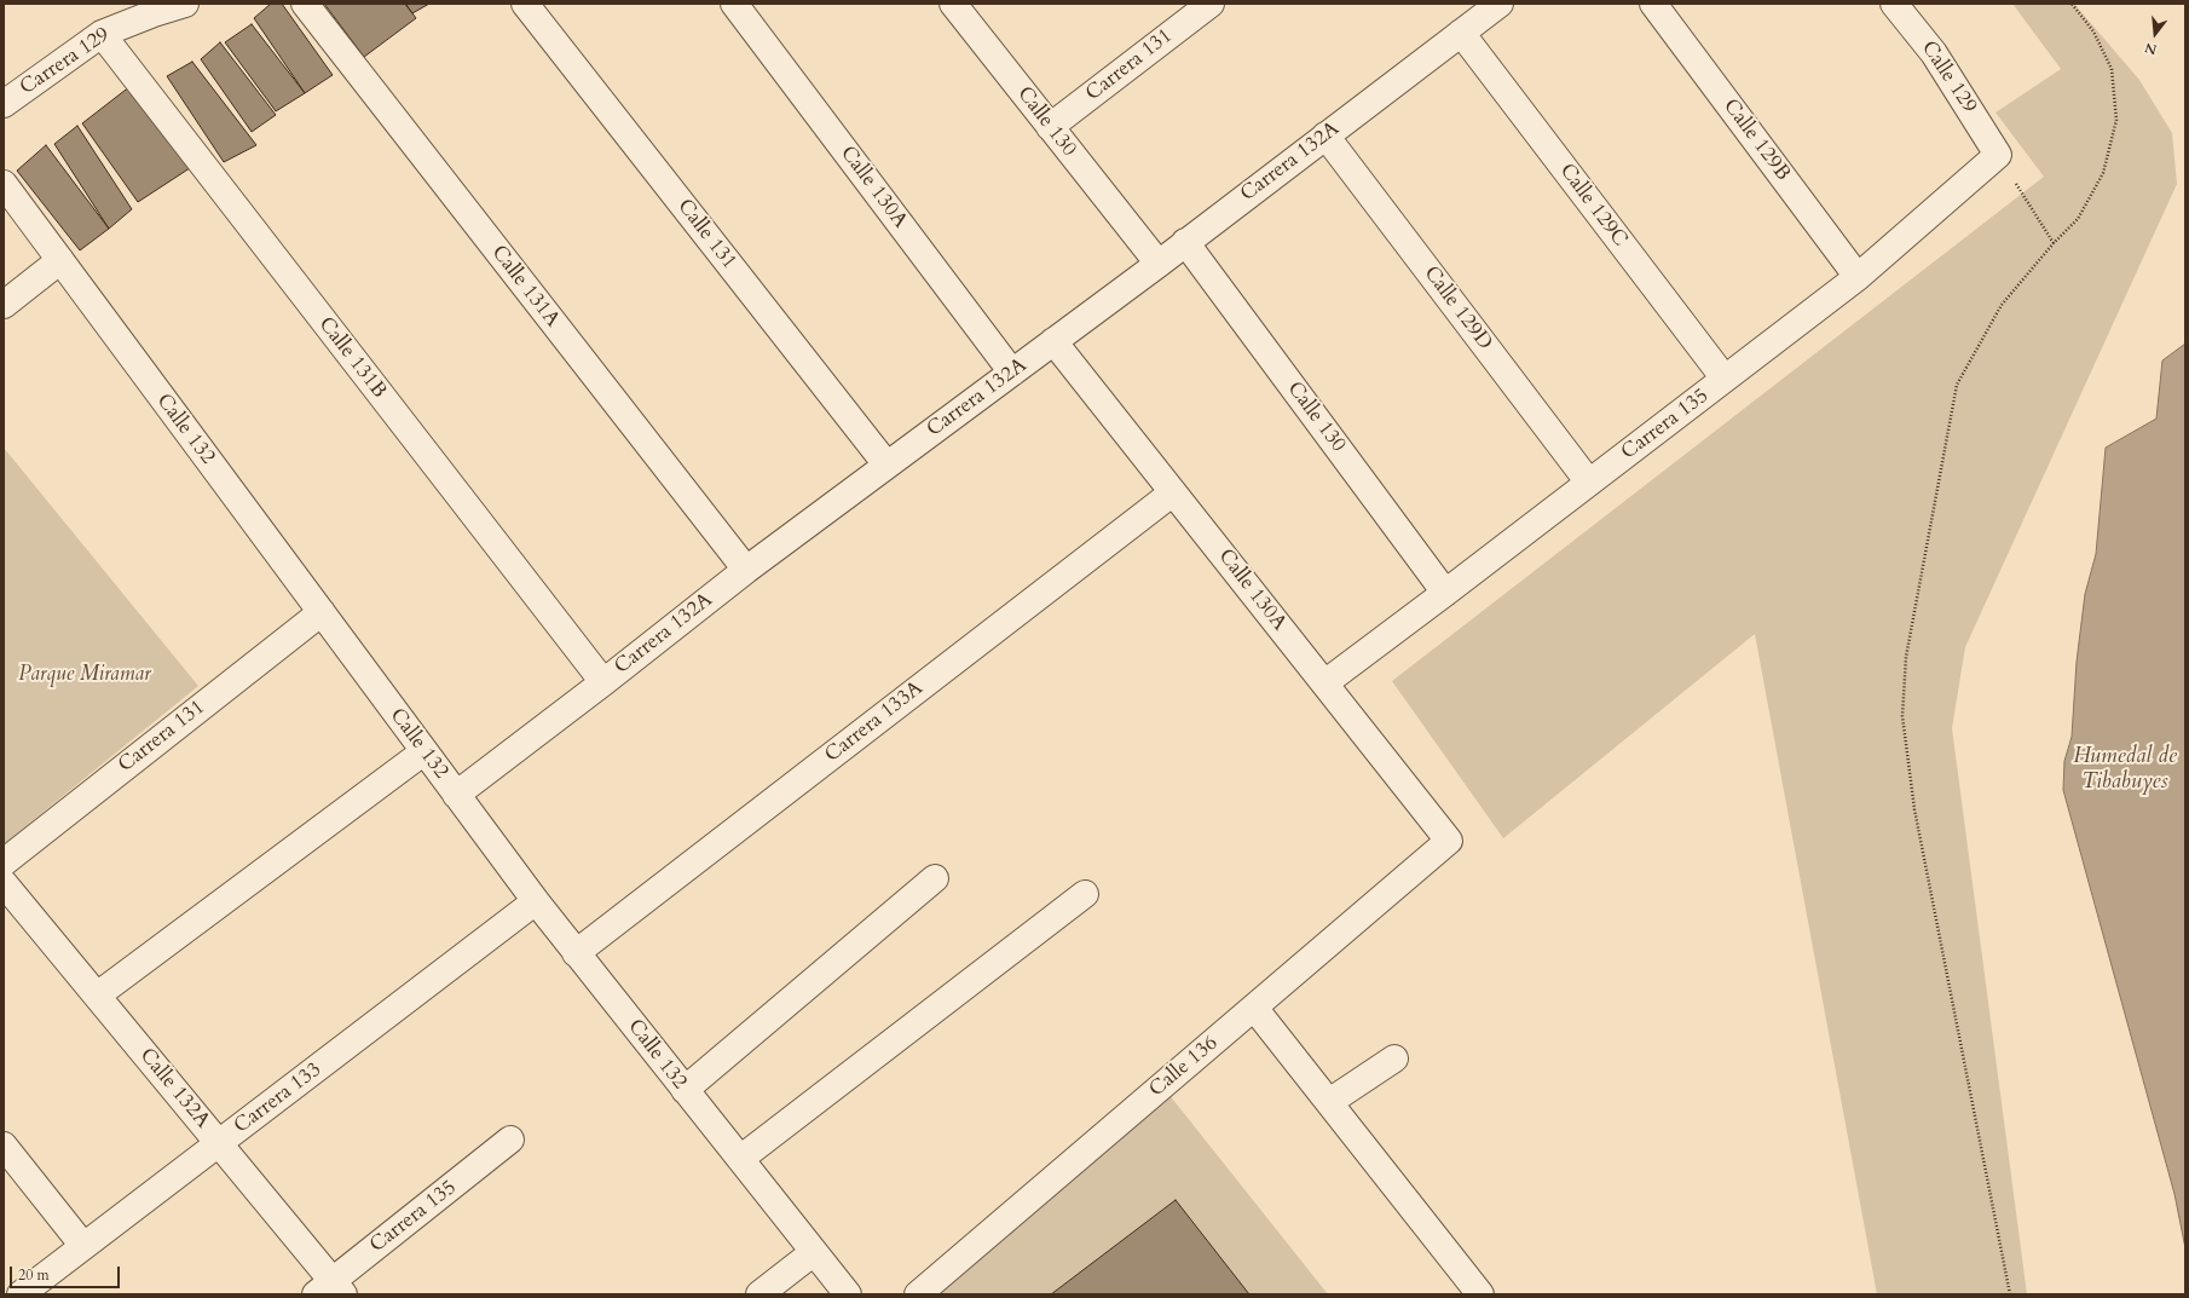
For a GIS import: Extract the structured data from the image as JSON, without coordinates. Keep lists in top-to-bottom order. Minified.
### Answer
{"streets":{"street":["Carrera 129","Carrera 131","Calle 129","Calle 130","Calle 129B","Carrera 132A","Calle 130A","Calle 129C","Calle 131","Calle 131A","Calle 129D","Calle 131B","Carrera 135","Calle 132","Carrera 133A","Calle 136","Calle 132A","Carrera 133"]},"crossings":[["Carrera 129","Calle 131B"],["Carrera 131","Calle 130"],["Carrera 131","Calle 132"],["Calle 129","Carrera 135"],["Calle 130","Carrera 132A"],["Calle 130","Carrera 135"],["Calle 129B","Carrera 135"],["Carrera 132A","Calle 130A"],["Carrera 132A","Calle 129C"],["Carrera 132A","Calle 131"],["Carrera 132A","Calle 131A"],["Carrera 132A","Calle 129D"],["Carrera 132A","Calle 131B"],["Carrera 132A","Calle 132"],["Calle 130A","Carrera 135"],["Calle 130A","Carrera 133A"],["Calle 130A","Calle 136"],["Calle 129C","Carrera 135"],["Calle 129D","Carrera 135"],["Carrera 135","Calle 132A"],["Calle 132","Carrera 133A"],["Calle 132","Carrera 133"],["Calle 132A","Carrera 133"]],"water":["Humedal de Tibabuyes"],"parks":["Parque Miramar"],"scale_bar":"20 m","north":"bottom"}
